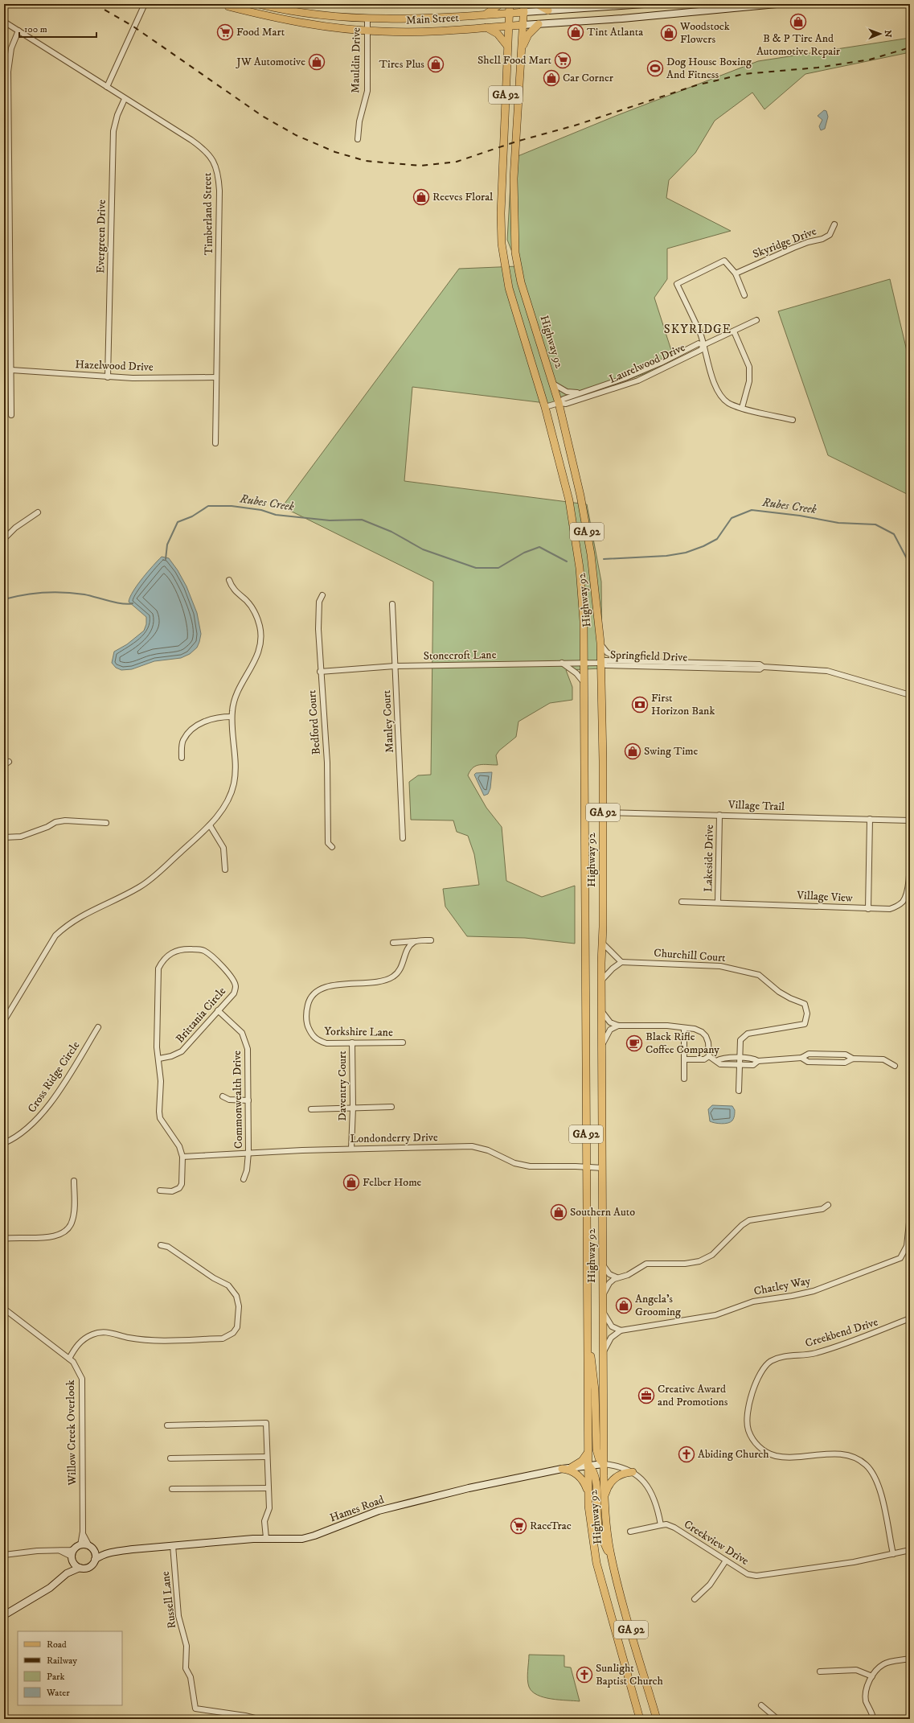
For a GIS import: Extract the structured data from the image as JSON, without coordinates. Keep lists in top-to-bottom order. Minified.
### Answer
{"streets":{"main road":["Main Street","GA 92","Highway 92"],"street":["Mauldin Drive","Timberland Street","Evergreen Drive","Skyridge Drive","Laurelwood Drive","Hazelwood Drive","Stonecroft Lane","Springfield Drive","Manley Court","Bedford Court","Village Trail","Lakeside Drive","Village View","Churchill Court","Brittania Circle","Yorkshire Lane","Cross Ridge Circle","Daventry Court","Commonwealth Drive","Londonderry Drive","Chatley Way","Creekbend Drive","Willow Creek Overlook","Hames Road","Creekview Drive","Russell Lane"]},"crossings":[["Main Street","Mauldin Drive"],["Main Street","Highway 92"],["Timberland Street","Evergreen Drive"],["Timberland Street","Hazelwood Drive"],["Evergreen Drive","Hazelwood Drive"],["Highway 92","Laurelwood Drive"],["Highway 92","Stonecroft Lane"],["Highway 92","Springfield Drive"],["Highway 92","Village Trail"],["Highway 92","Londonderry Drive"],["Highway 92","Hames Road"],["Stonecroft Lane","Springfield Drive"],["Stonecroft Lane","Manley Court"],["Stonecroft Lane","Bedford Court"],["Village Trail","Lakeside Drive"],["Lakeside Drive","Village View"],["Brittania Circle","Commonwealth Drive"],["Brittania Circle","Londonderry Drive"],["Yorkshire Lane","Daventry Court"],["Daventry Court","Londonderry Drive"],["Commonwealth Drive","Londonderry Drive"],["Creekbend Drive","Creekview Drive"],["Willow Creek Overlook","Hames Road"],["Hames Road","Russell Lane"]],"districts":["SKYRIDGE"],"water":["Rubes Creek"],"places":{"shop":["B & P Tire And Automotive Repair","Tint Atlanta","Woodstock Flowers","JW Automotive","Tires Plus","Car Corner","Reeves Floral","Swing Time","Felber Home","Southern Auto","Angela's Grooming"],"supermarket":["Food Mart","Shell Food Mart","RaceTrac"],"sports":["Dog House Boxing And Fitness"],"bank":["First Horizon Bank"],"cafe":["Black Rifle Coffee Company"],"office":["Creative Award and Promotions"],"church":["Abiding Church","Sunlight Baptist Church"]},"legend":["Road","Railway","Park","Water"],"scale_bar":"100 m","north":"right"}
